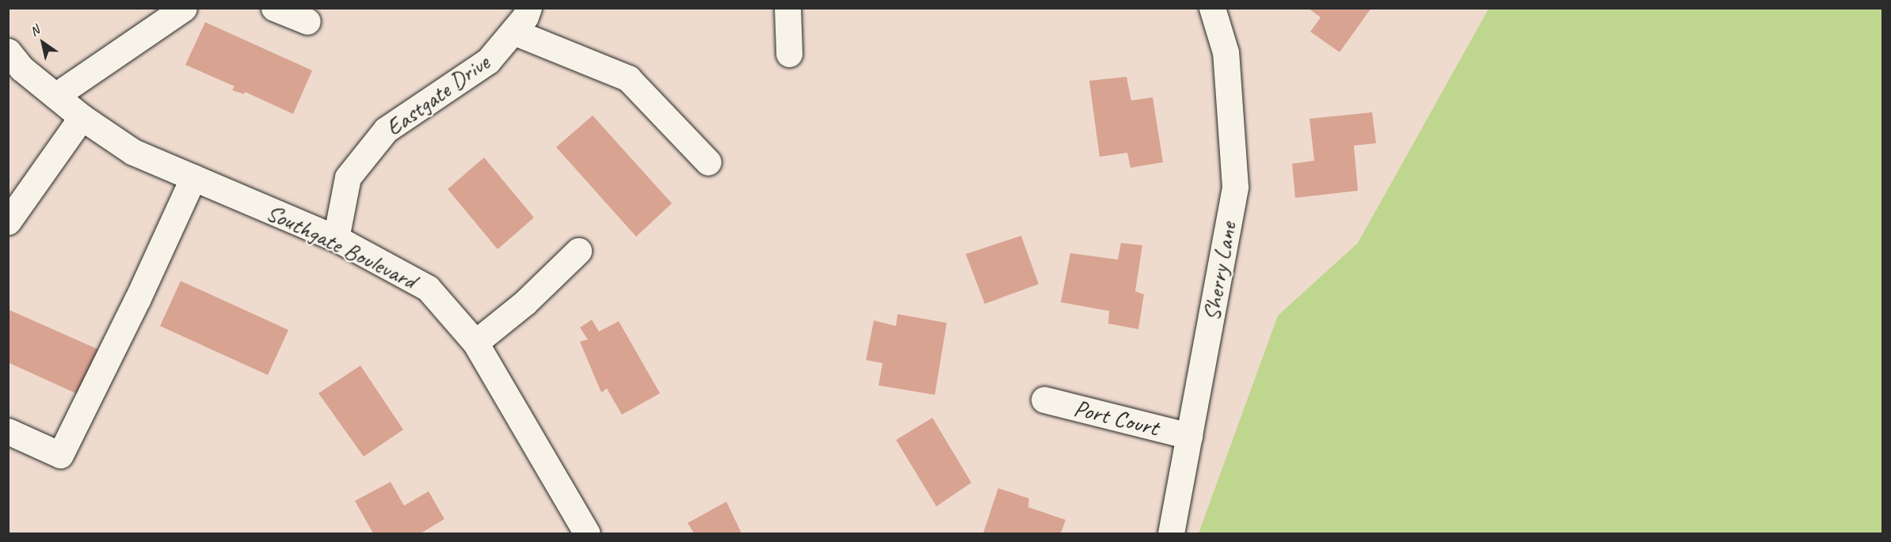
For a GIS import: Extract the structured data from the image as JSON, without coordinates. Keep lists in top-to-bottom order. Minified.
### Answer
{"streets":{"street":["Eastgate Drive","Southgate Boulevard","Sherry Lane","Port Court"]},"crossings":[["Eastgate Drive","Southgate Boulevard"],["Sherry Lane","Port Court"]],"north":"top left"}
